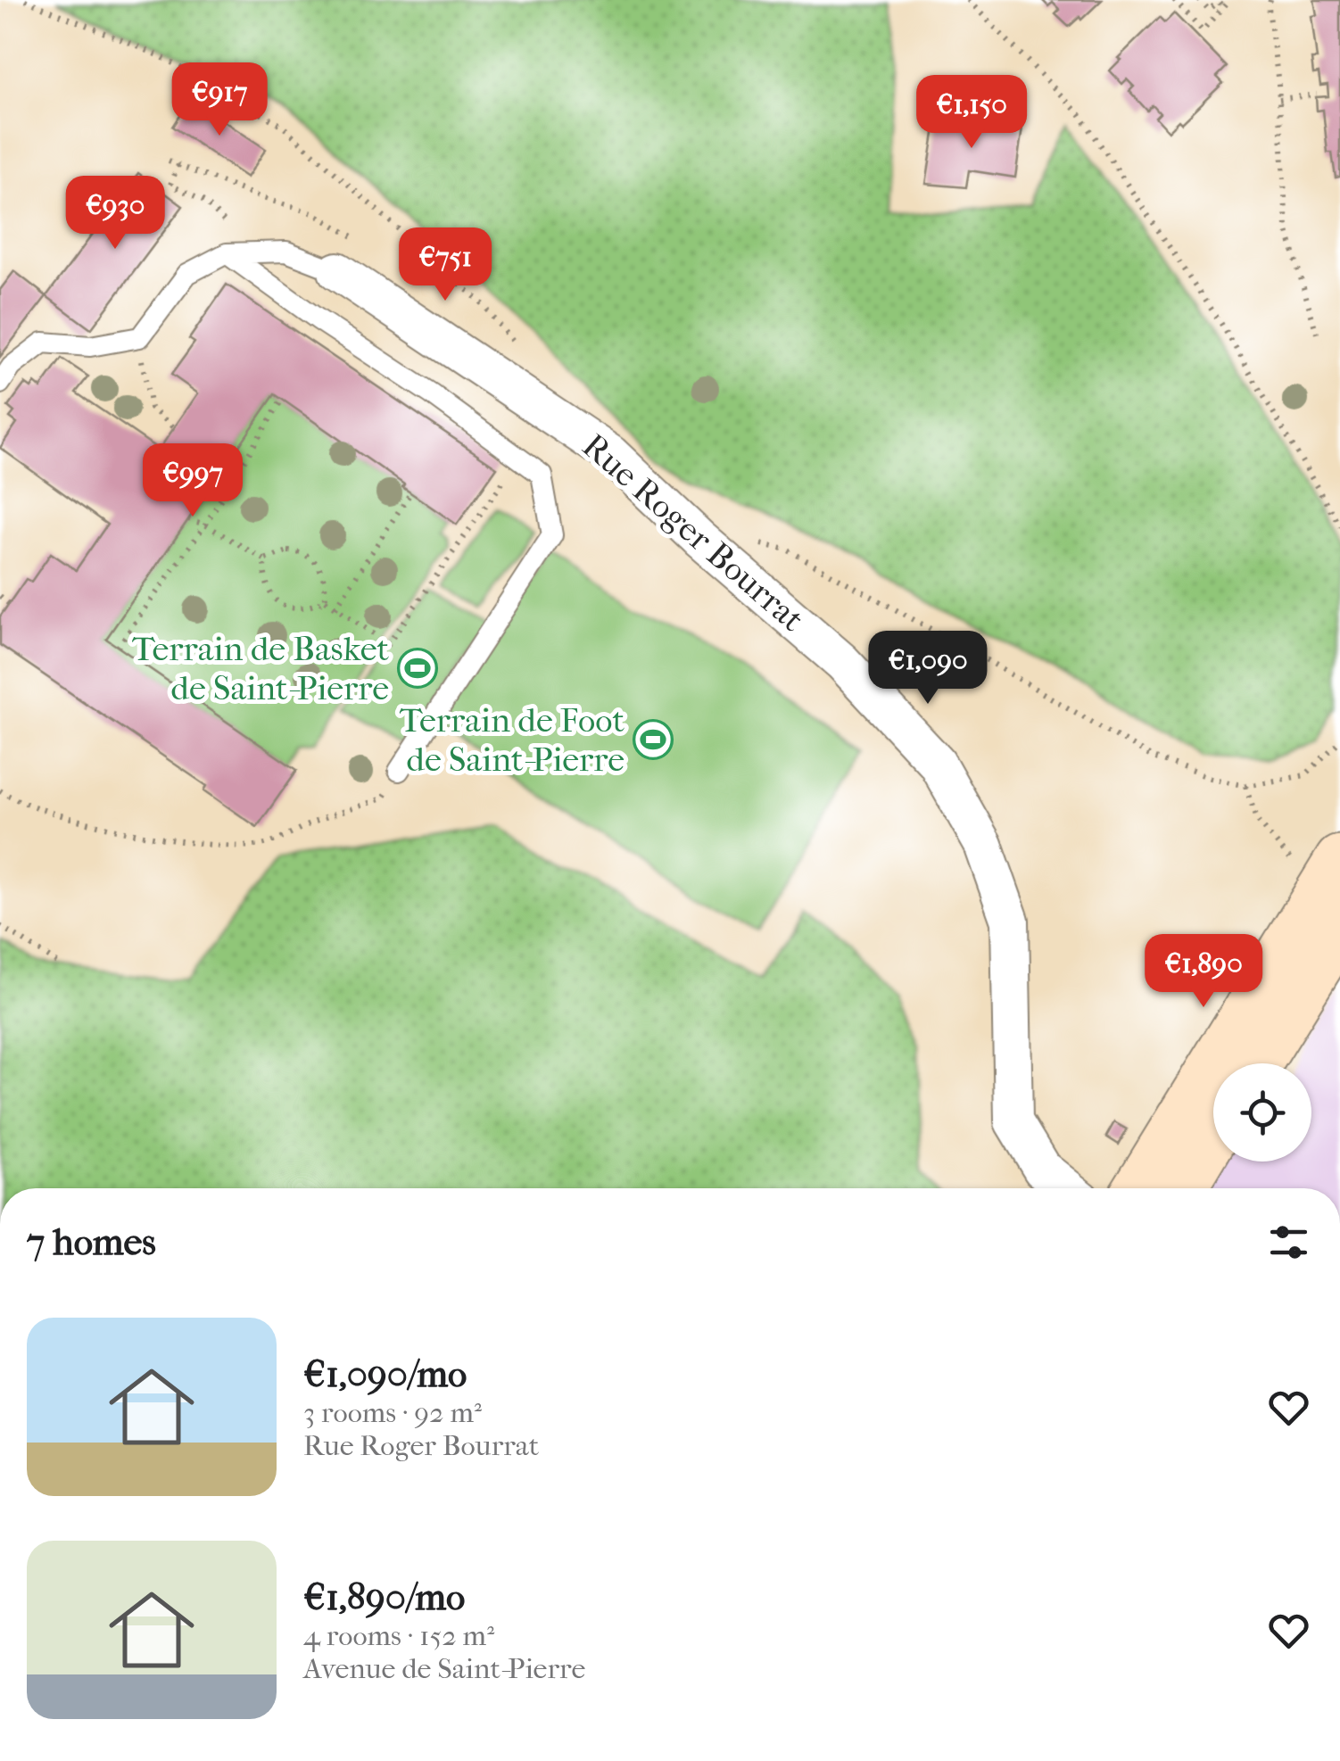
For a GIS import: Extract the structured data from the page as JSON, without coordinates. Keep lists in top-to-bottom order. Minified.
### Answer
{"streets":{"street":["Rue Roger Bourrat"]},"places":{"sports":["Terrain de Basket de Saint-Pierre","Terrain de Foot de Saint-Pierre"]},"page":{"price":["€917","€1,150","€930","€751","€997","€1,090","€1,890"],"heading":"7 homes","list":[{"name":"€1,090/mo","note":"3 rooms · 92 m² · Rue Roger Bourrat"},{"name":"€1,890/mo","note":"4 rooms · 152 m² · Avenue de Saint-Pierre"}]}}
